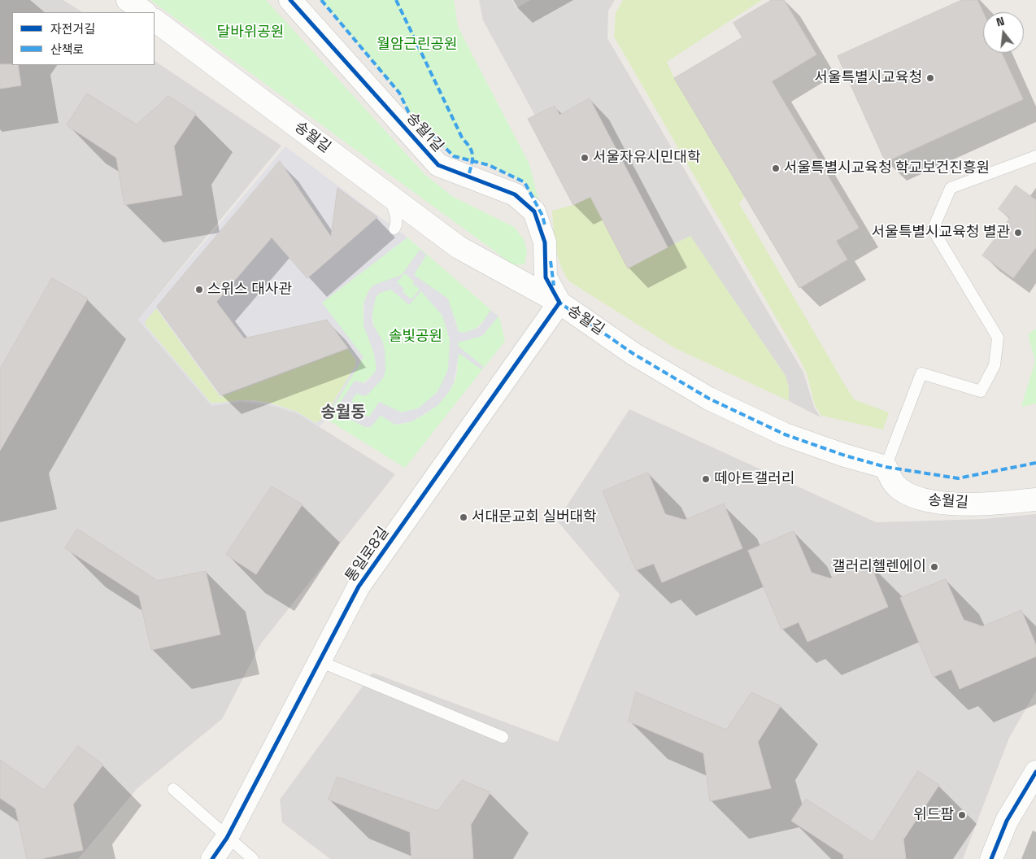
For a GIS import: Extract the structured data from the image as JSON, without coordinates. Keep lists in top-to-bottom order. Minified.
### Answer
{"streets":{"street":["송월1길","송월길","통일로8길"]},"crossings":[["송월1길","송월길"],["송월1길","통일로8길"],["송월길","통일로8길"]],"districts":["송월동"],"parks":["달바위공원","월암근린공원","솔빛공원"],"places":["서울특별시교육청","서울자유시민대학","서울특별시교육청 학교보건진흥원","서울특별시교육청 별관","스위스 대사관","떼아트갤러리","서대문교회 실버대학","갤러리헬렌에이","위드팜"],"legend":["자전거길","산책로"],"north":"top"}
